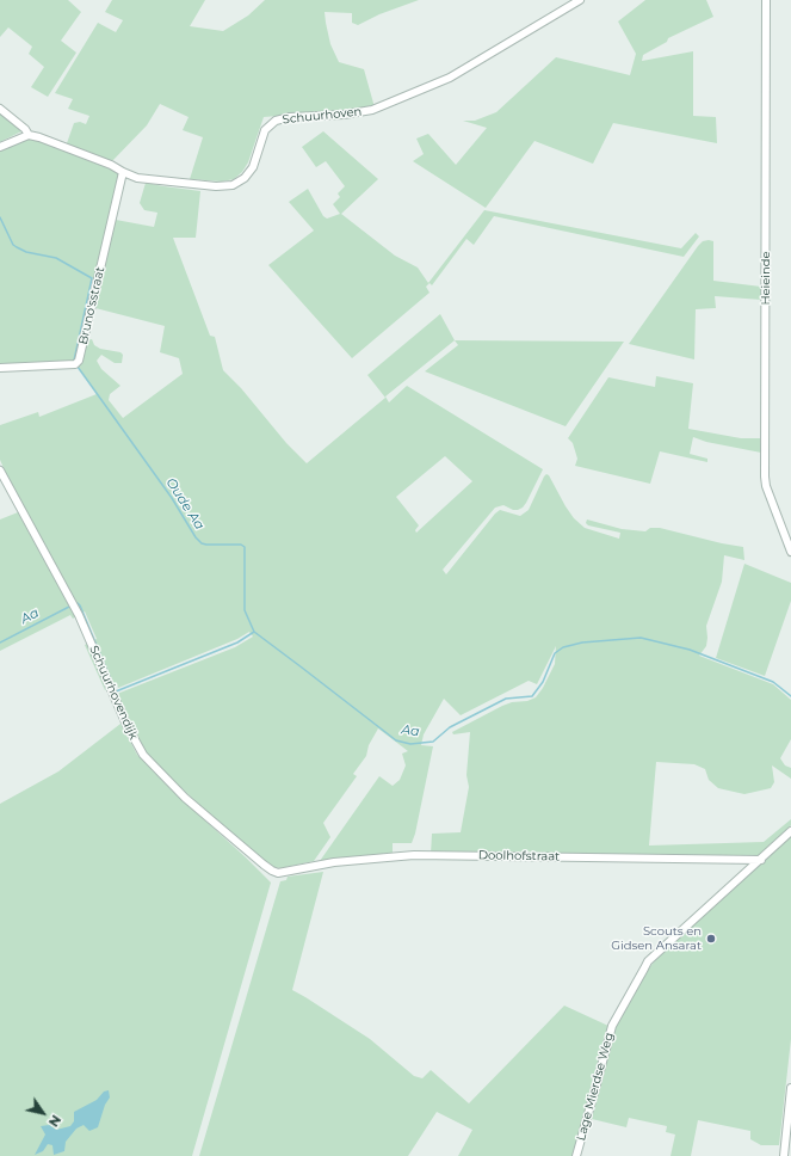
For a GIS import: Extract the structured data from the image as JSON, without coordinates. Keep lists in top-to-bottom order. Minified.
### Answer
{"streets":{"street":["Schuurhoven","Heieinde","Bruno'sstraat","Schuurhovendijk","Doolhofstraat","Lage Mierdse Weg"]},"crossings":[["Schuurhoven","Bruno'sstraat"],["Schuurhovendijk","Doolhofstraat"],["Doolhofstraat","Lage Mierdse Weg"]],"water":["Oude Aa","Aa"],"places":["Scouts en Gidsen Ansarat"],"north":"bottom right"}
